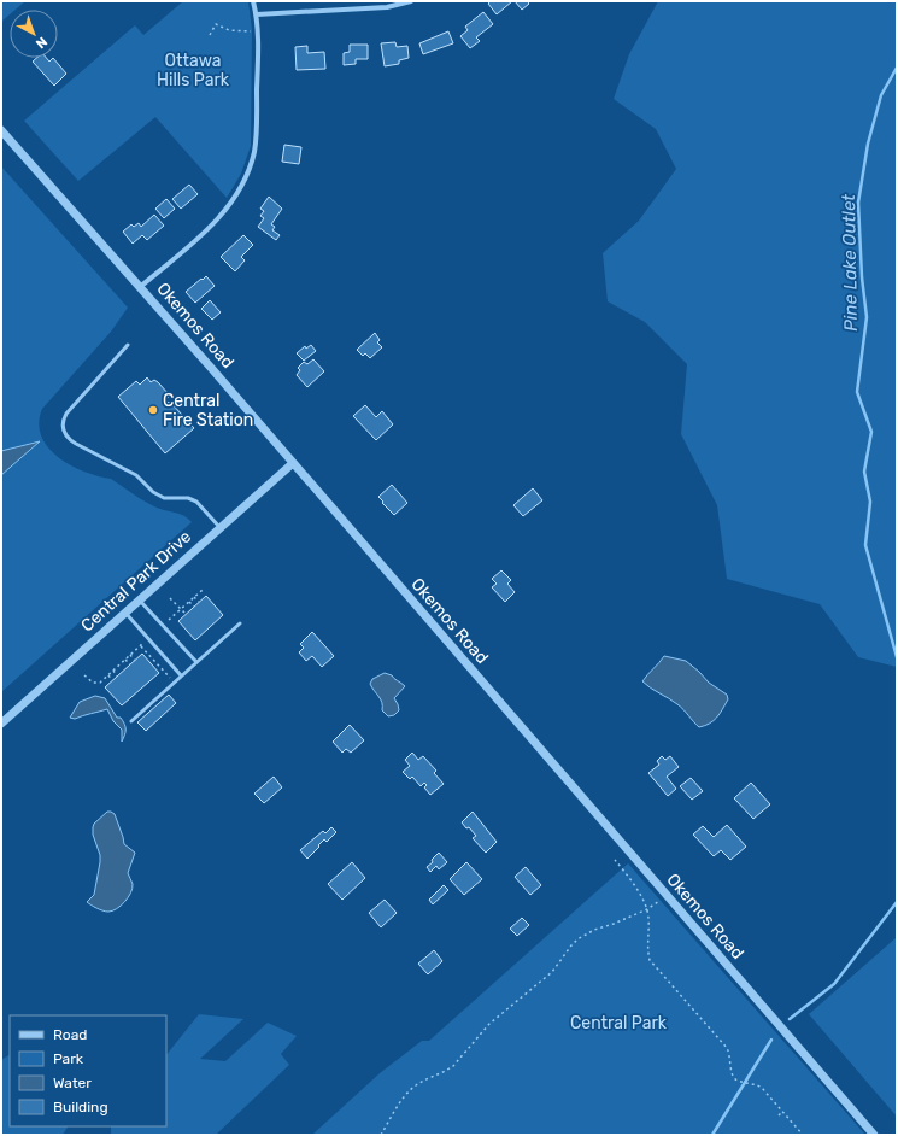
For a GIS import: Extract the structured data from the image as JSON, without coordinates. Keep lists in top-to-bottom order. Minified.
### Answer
{"streets":{"street":["Okemos Road","Central Park Drive"]},"crossings":[["Okemos Road","Central Park Drive"]],"water":["Pine Lake Outlet"],"parks":["Ottawa Hills Park","Central Park"],"places":["Central Fire Station"],"legend":["Road","Park","Water","Building"],"north":"bottom right"}
